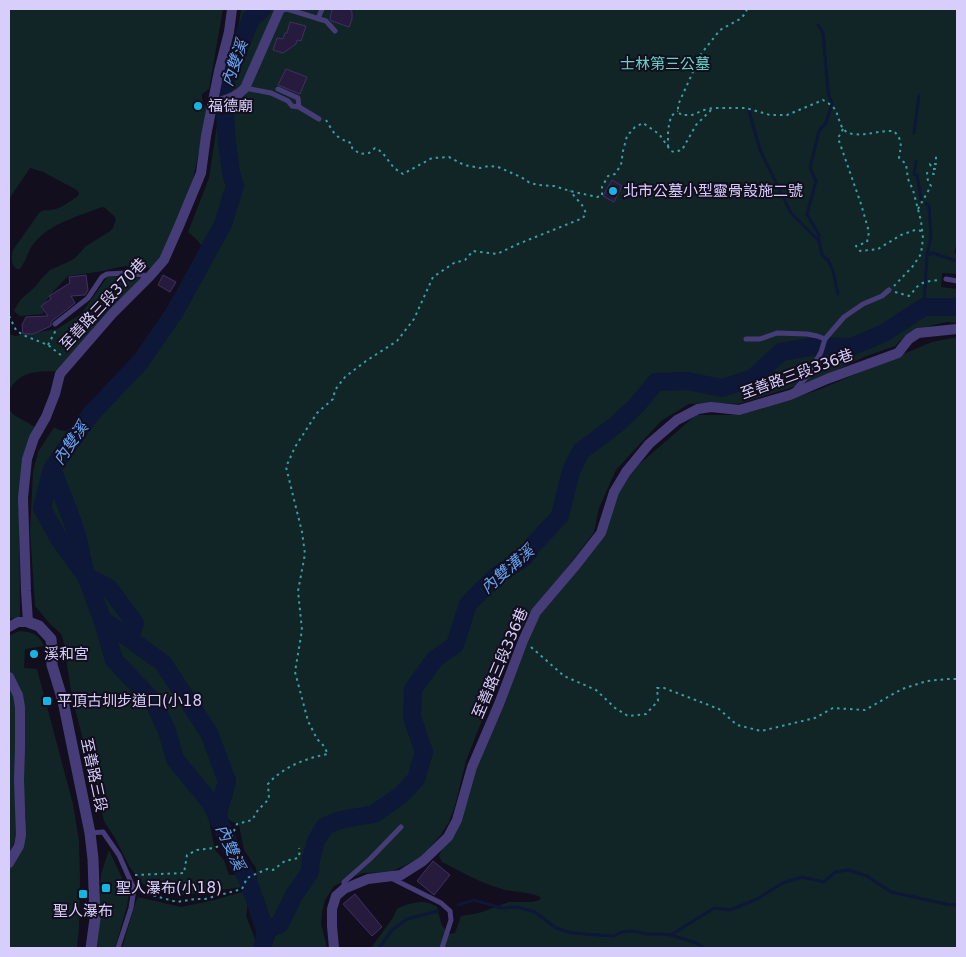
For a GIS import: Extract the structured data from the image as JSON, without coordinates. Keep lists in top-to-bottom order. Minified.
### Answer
{"streets":{"street":["至善路三段370巷","至善路三段336巷","至善路三段"]},"crossings":[["至善路三段370巷","至善路三段"]],"water":["內雙溪","內雙溝溪"],"parks":["士林第三公墓"],"places":{"other":["福德廟","北市公墓小型靈骨設施二號","溪和宮"],"transit":["平頂古圳步道口(小18","聖人瀑布(小18)","聖人瀑布"]}}
